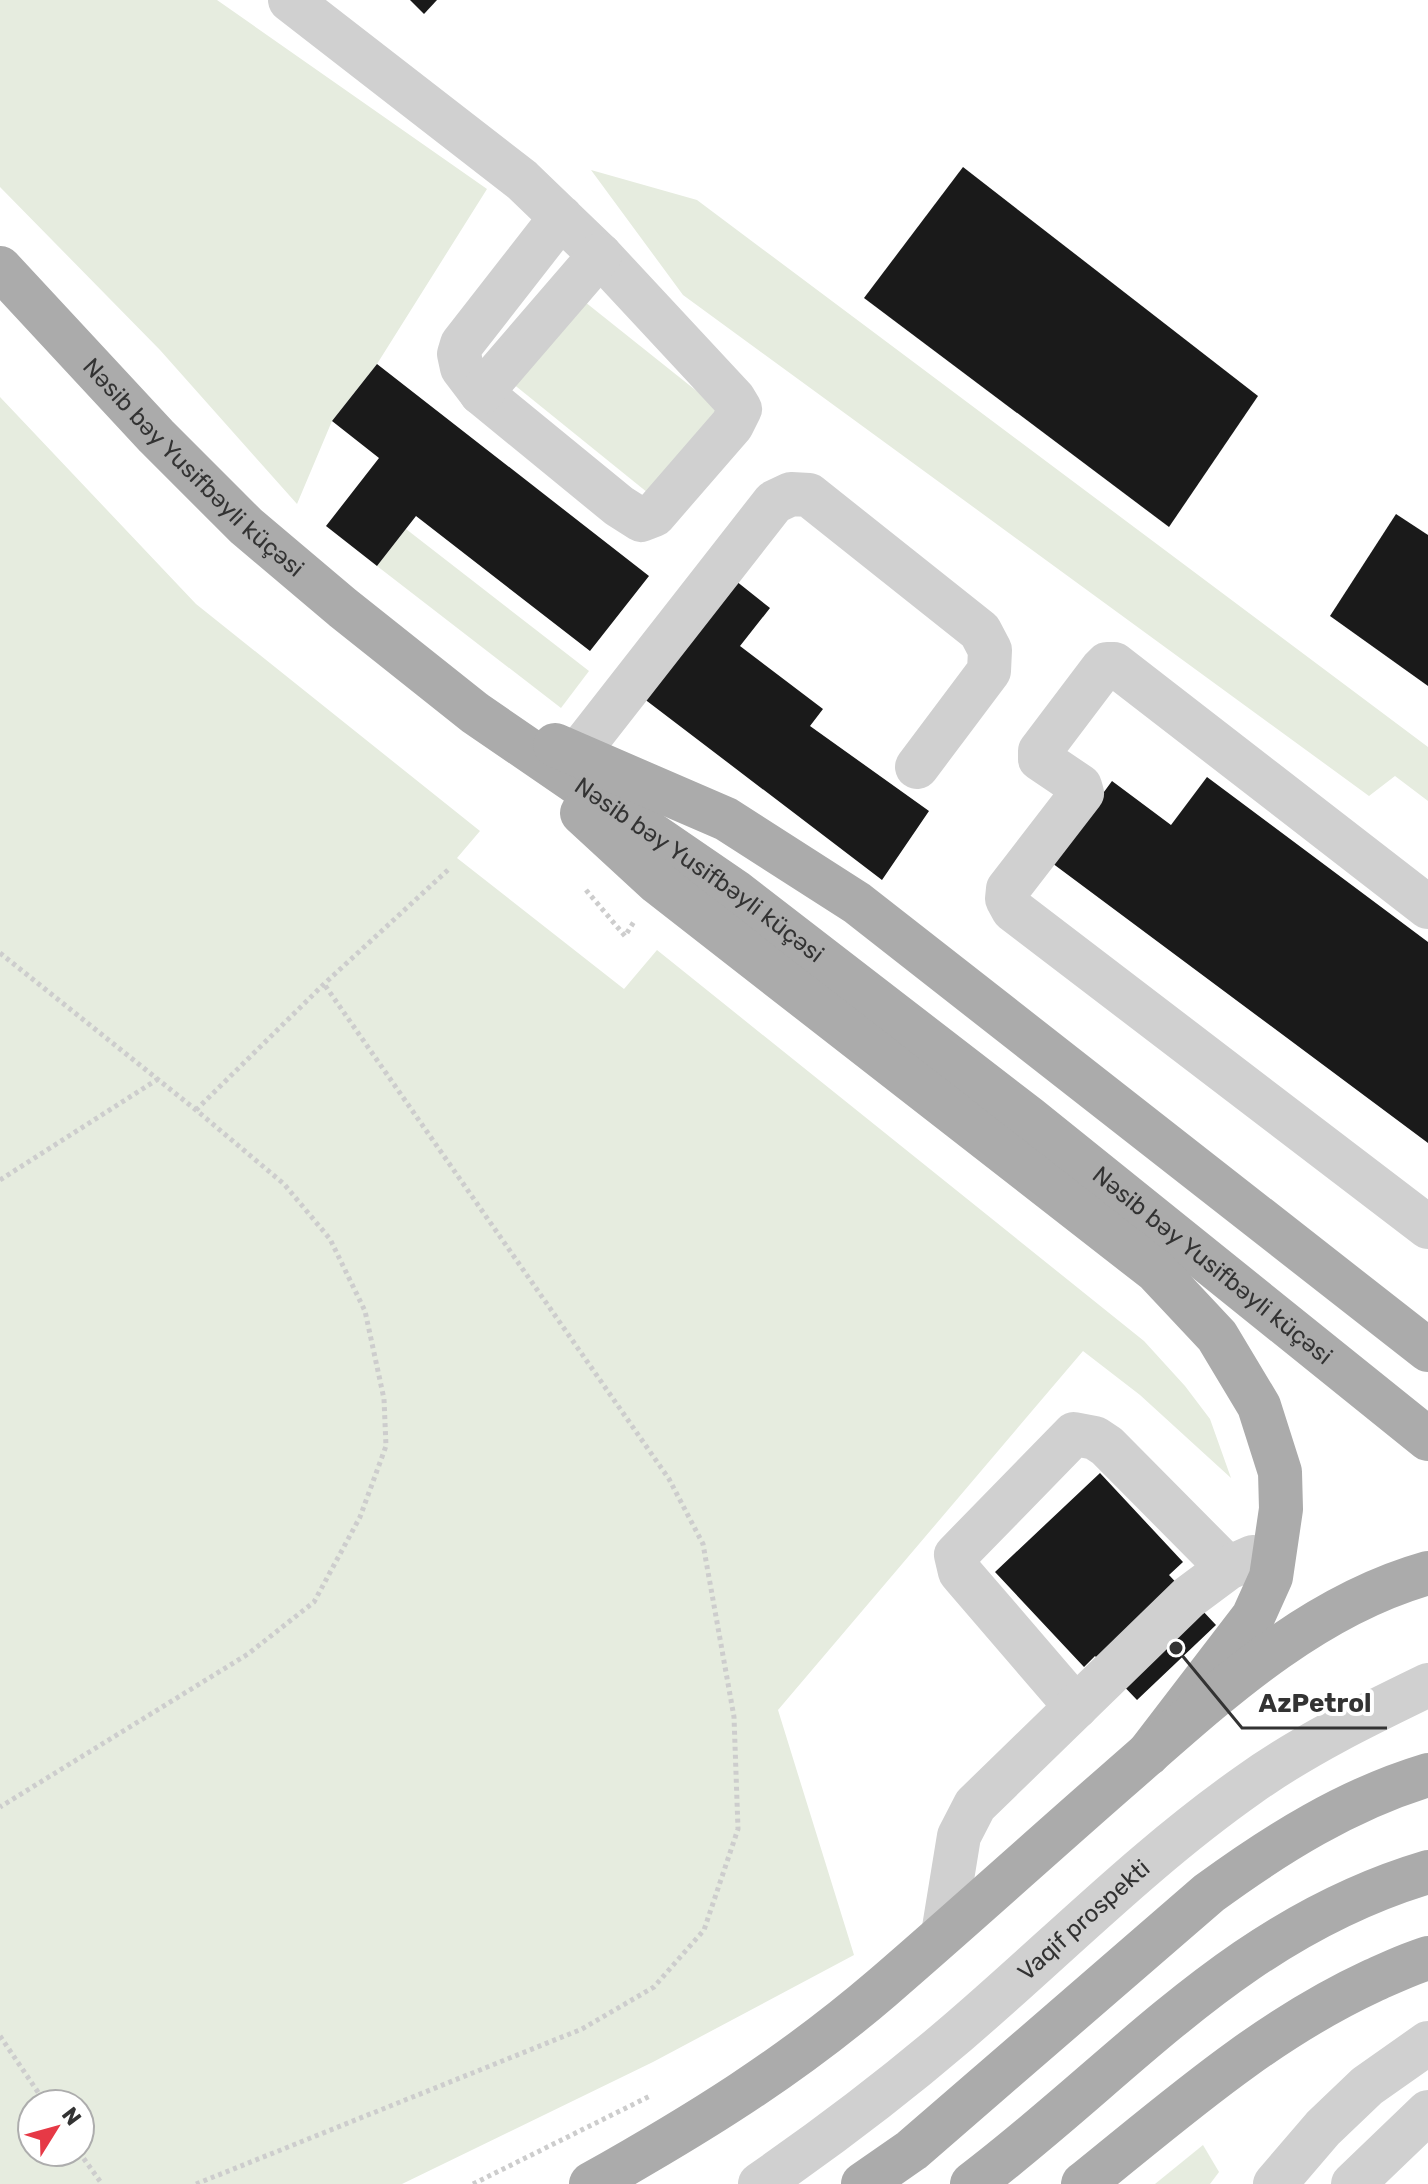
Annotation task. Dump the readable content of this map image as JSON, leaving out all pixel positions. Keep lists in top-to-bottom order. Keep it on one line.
{"streets":{"main road":["Nəsib bəy Yusifbəyli küçəsi"],"street":["Vaqif prospekti"]},"places":["AzPetrol"],"north":"top right"}
